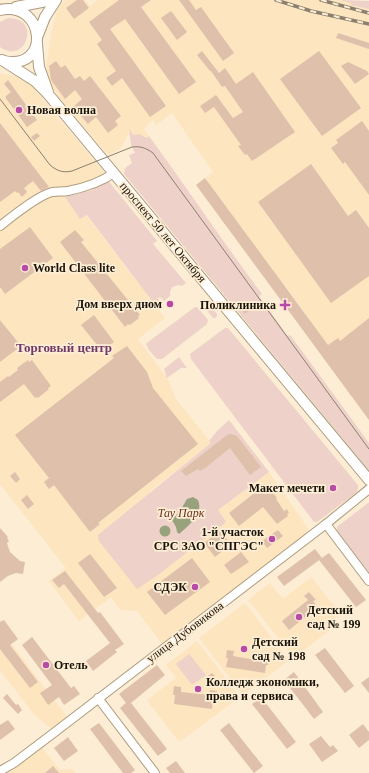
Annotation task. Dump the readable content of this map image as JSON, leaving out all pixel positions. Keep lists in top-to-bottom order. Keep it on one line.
{"streets":{"main road":["проспект 50 лет Октября"],"street":["улица Дубовикова"]},"districts":["Торговый центр"],"parks":["Тау Парк"],"places":{"other":["Новая волна","World Class lite","Дом вверх дном","Макет мечети","1-й участок СРС ЗАО \"СПГЭС\"","СДЭК","Детский сад № 199","Детский сад № 198","Отель","Колледж экономики, права и сервиса"],"health":["Поликлиника"]}}
